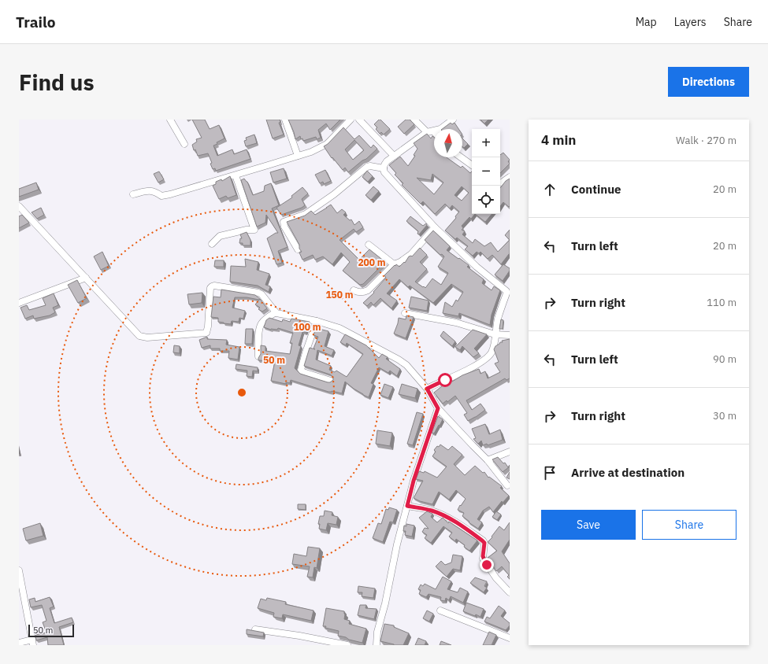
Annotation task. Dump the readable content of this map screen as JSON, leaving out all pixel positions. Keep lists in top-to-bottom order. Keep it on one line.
{"scale_bar":"50 m","north":"top","page":{"header":"Trailo","nav":["Map","Layers","Share"],"buttons":["Directions",["Save","Share"]],"title":"Find us","heading":["4 min","Walk · 270 m"],"map_buttons":["+","−"],"list":[["Continue","20 m"],["Turn left","20 m"],["Turn right","110 m"],["Turn left","90 m"],["Turn right","30 m"],"Arrive at destination"],"scale":"50 m"},"rings":["200 m","150 m","100 m","50 m"]}
